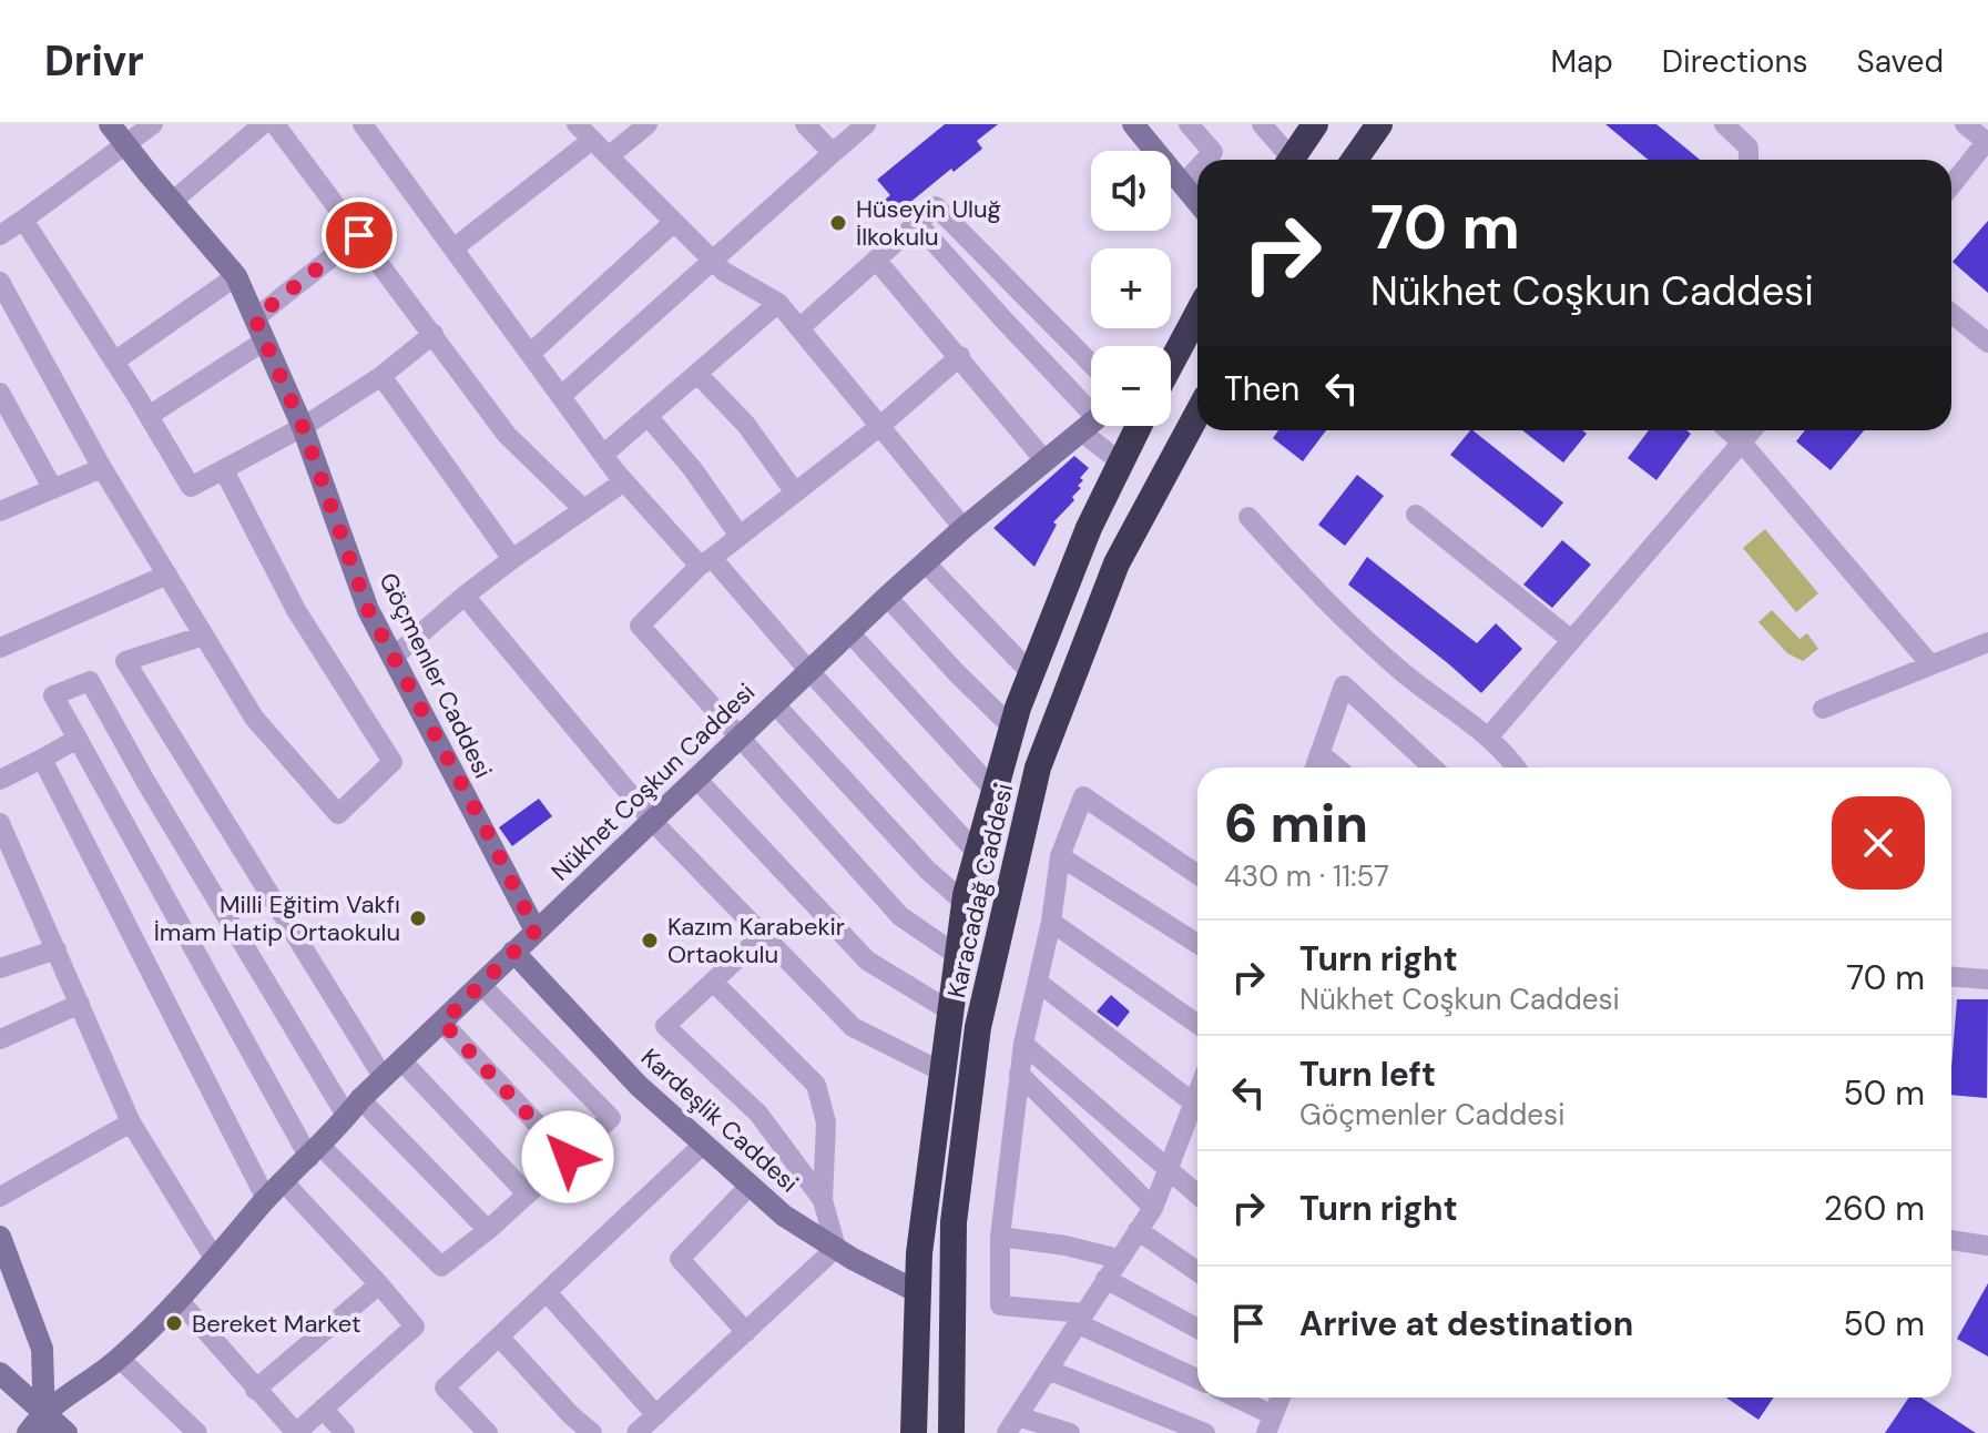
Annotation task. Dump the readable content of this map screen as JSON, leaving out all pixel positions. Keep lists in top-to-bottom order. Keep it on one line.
{"streets":{"highway":["Karacadağ Caddesi"],"street":["Göçmenler Caddesi","Nükhet Coşkun Caddesi","Kardeşlik Caddesi"]},"crossings":[["Göçmenler Caddesi","Nükhet Coşkun Caddesi"],["Nükhet Coşkun Caddesi","Kardeşlik Caddesi"],["Karacadağ Caddesi","Kardeşlik Caddesi"]],"places":["Hüseyin Uluğ İlkokulu","Milli Eğitim Vakfı İmam Hatip Ortaokulu","Kazım Karabekir Ortaokulu","Bereket Market"],"page":{"header":"Drivr","nav":["Map","Directions","Saved"],"map_buttons":["+","−"],"turn":["70 m","Nükhet Coşkun Caddesi"],"then":"Then","heading":["6 min","430 m · 11:57"],"list":[{"name":"Turn right","note":"Nükhet Coşkun Caddesi","value":"70 m"},{"name":"Turn left","note":"Göçmenler Caddesi","value":"50 m"},{"name":"Turn right","value":"260 m"},{"name":"Arrive at destination","value":"50 m"}]}}
